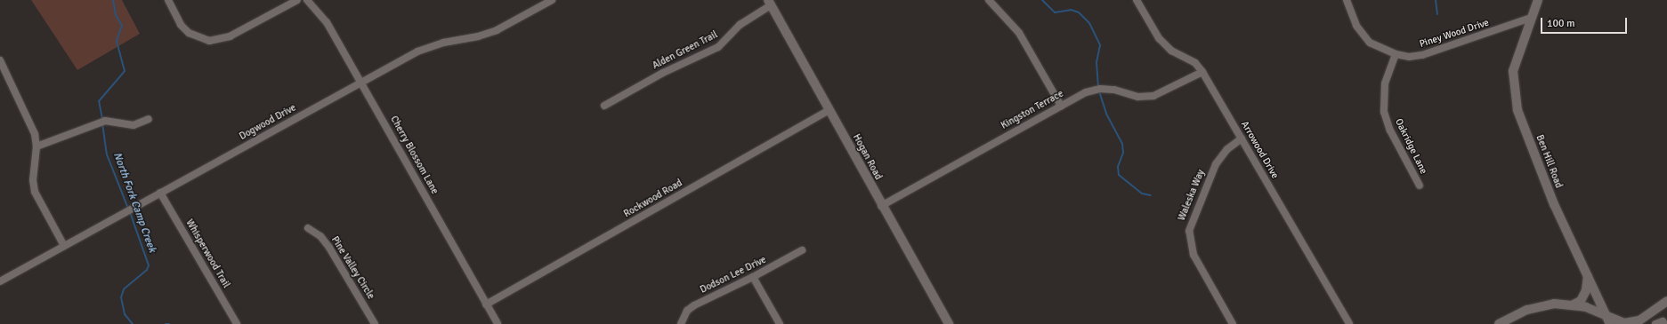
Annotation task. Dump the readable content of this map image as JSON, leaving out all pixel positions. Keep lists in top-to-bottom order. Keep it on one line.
{"streets":{"street":["Piney Wood Drive","Alden Green Trail","Kingston Terrace","Dogwood Drive","Oakridge Lane","Arrowood Drive","Cherry Blossom Lane","Hogan Road","Ben Hill Road","Waleska Way","Rockwood Road","Whisperwood Trail","Pine Valley Circle","Dodson Lee Drive"]},"crossings":[["Piney Wood Drive","Oakridge Lane"],["Piney Wood Drive","Ben Hill Road"],["Alden Green Trail","Hogan Road"],["Kingston Terrace","Arrowood Drive"],["Kingston Terrace","Hogan Road"],["Dogwood Drive","Cherry Blossom Lane"],["Dogwood Drive","Whisperwood Trail"],["Arrowood Drive","Waleska Way"],["Cherry Blossom Lane","Rockwood Road"],["Hogan Road","Rockwood Road"]],"water":["North Fork Camp Creek"],"scale_bar":"100 m"}
